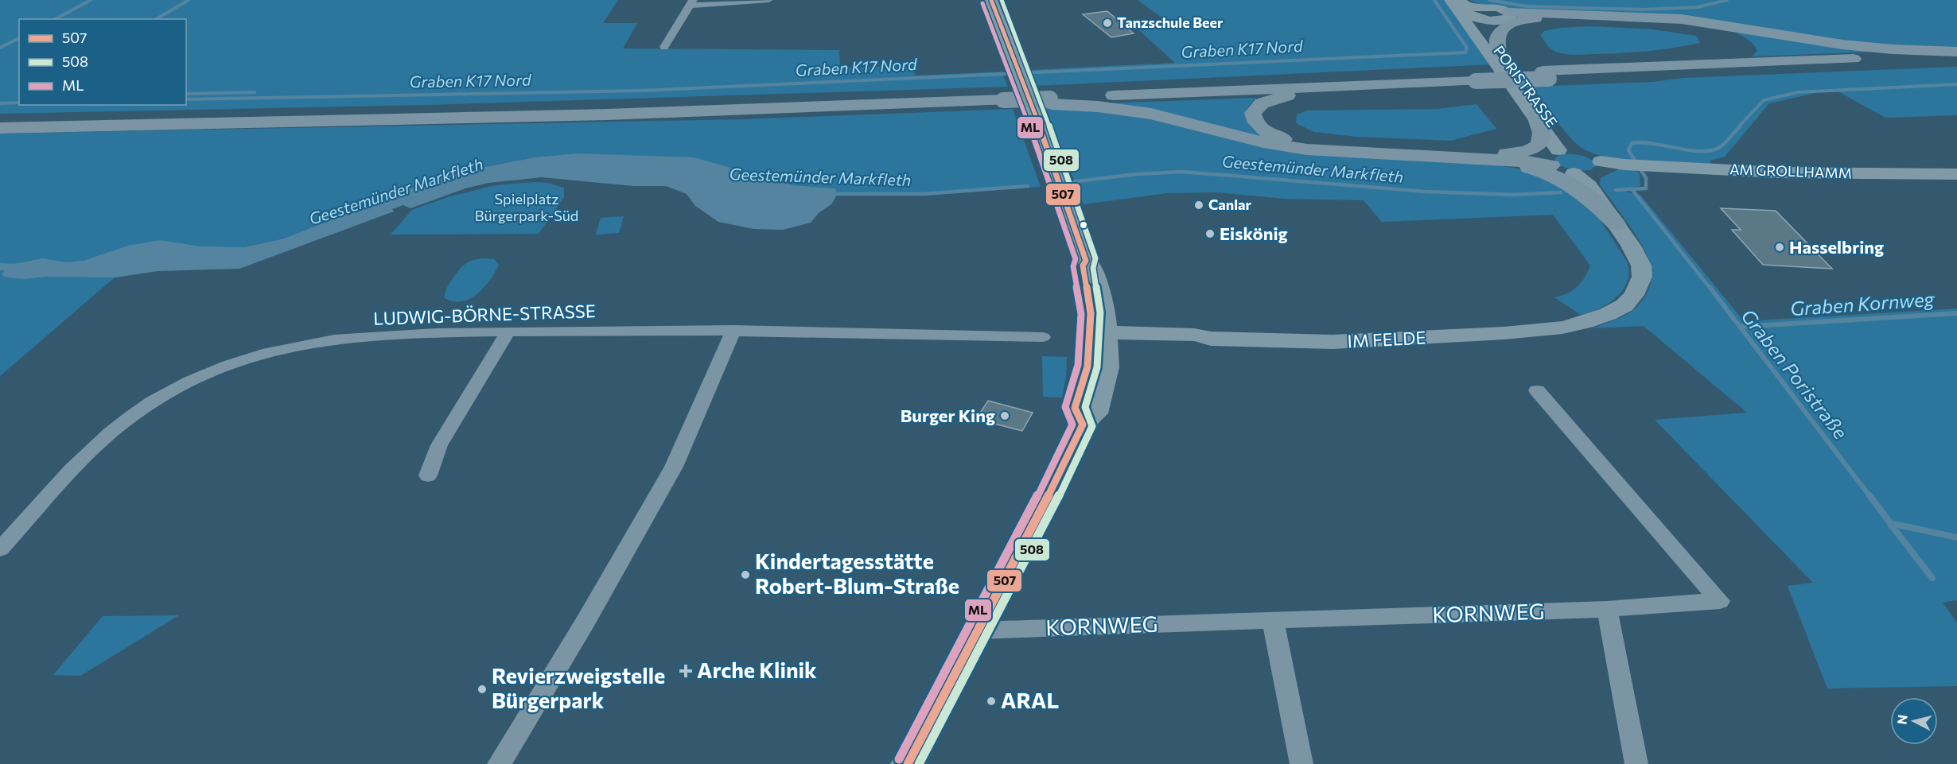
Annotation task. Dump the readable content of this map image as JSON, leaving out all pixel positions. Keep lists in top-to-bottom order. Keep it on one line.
{"streets":{"main road":["PORISTRASSE","AM GROLLHAMM","IM FELDE"],"street":["LUDWIG-BÖRNE-STRASSE","KORNWEG"]},"crossings":[["PORISTRASSE","AM GROLLHAMM"]],"water":["Graben K17 Nord","Geestemünder Markfleth","Graben Kornweg","Graben Poristraße"],"parks":["Spielplatz Bürgerpark-Süd"],"places":{"other":["Tanzschule Beer","Canlar","Eiskönig","Hasselbring","Burger King","Kindertagesstätte Robert-Blum-Straße","Revierzweigstelle Bürgerpark","ARAL"],"health":["Arche Klinik"]},"lines":["transit line 507","transit line 508","transit line ML"],"legend":["507","508","ML"],"north":"left"}
